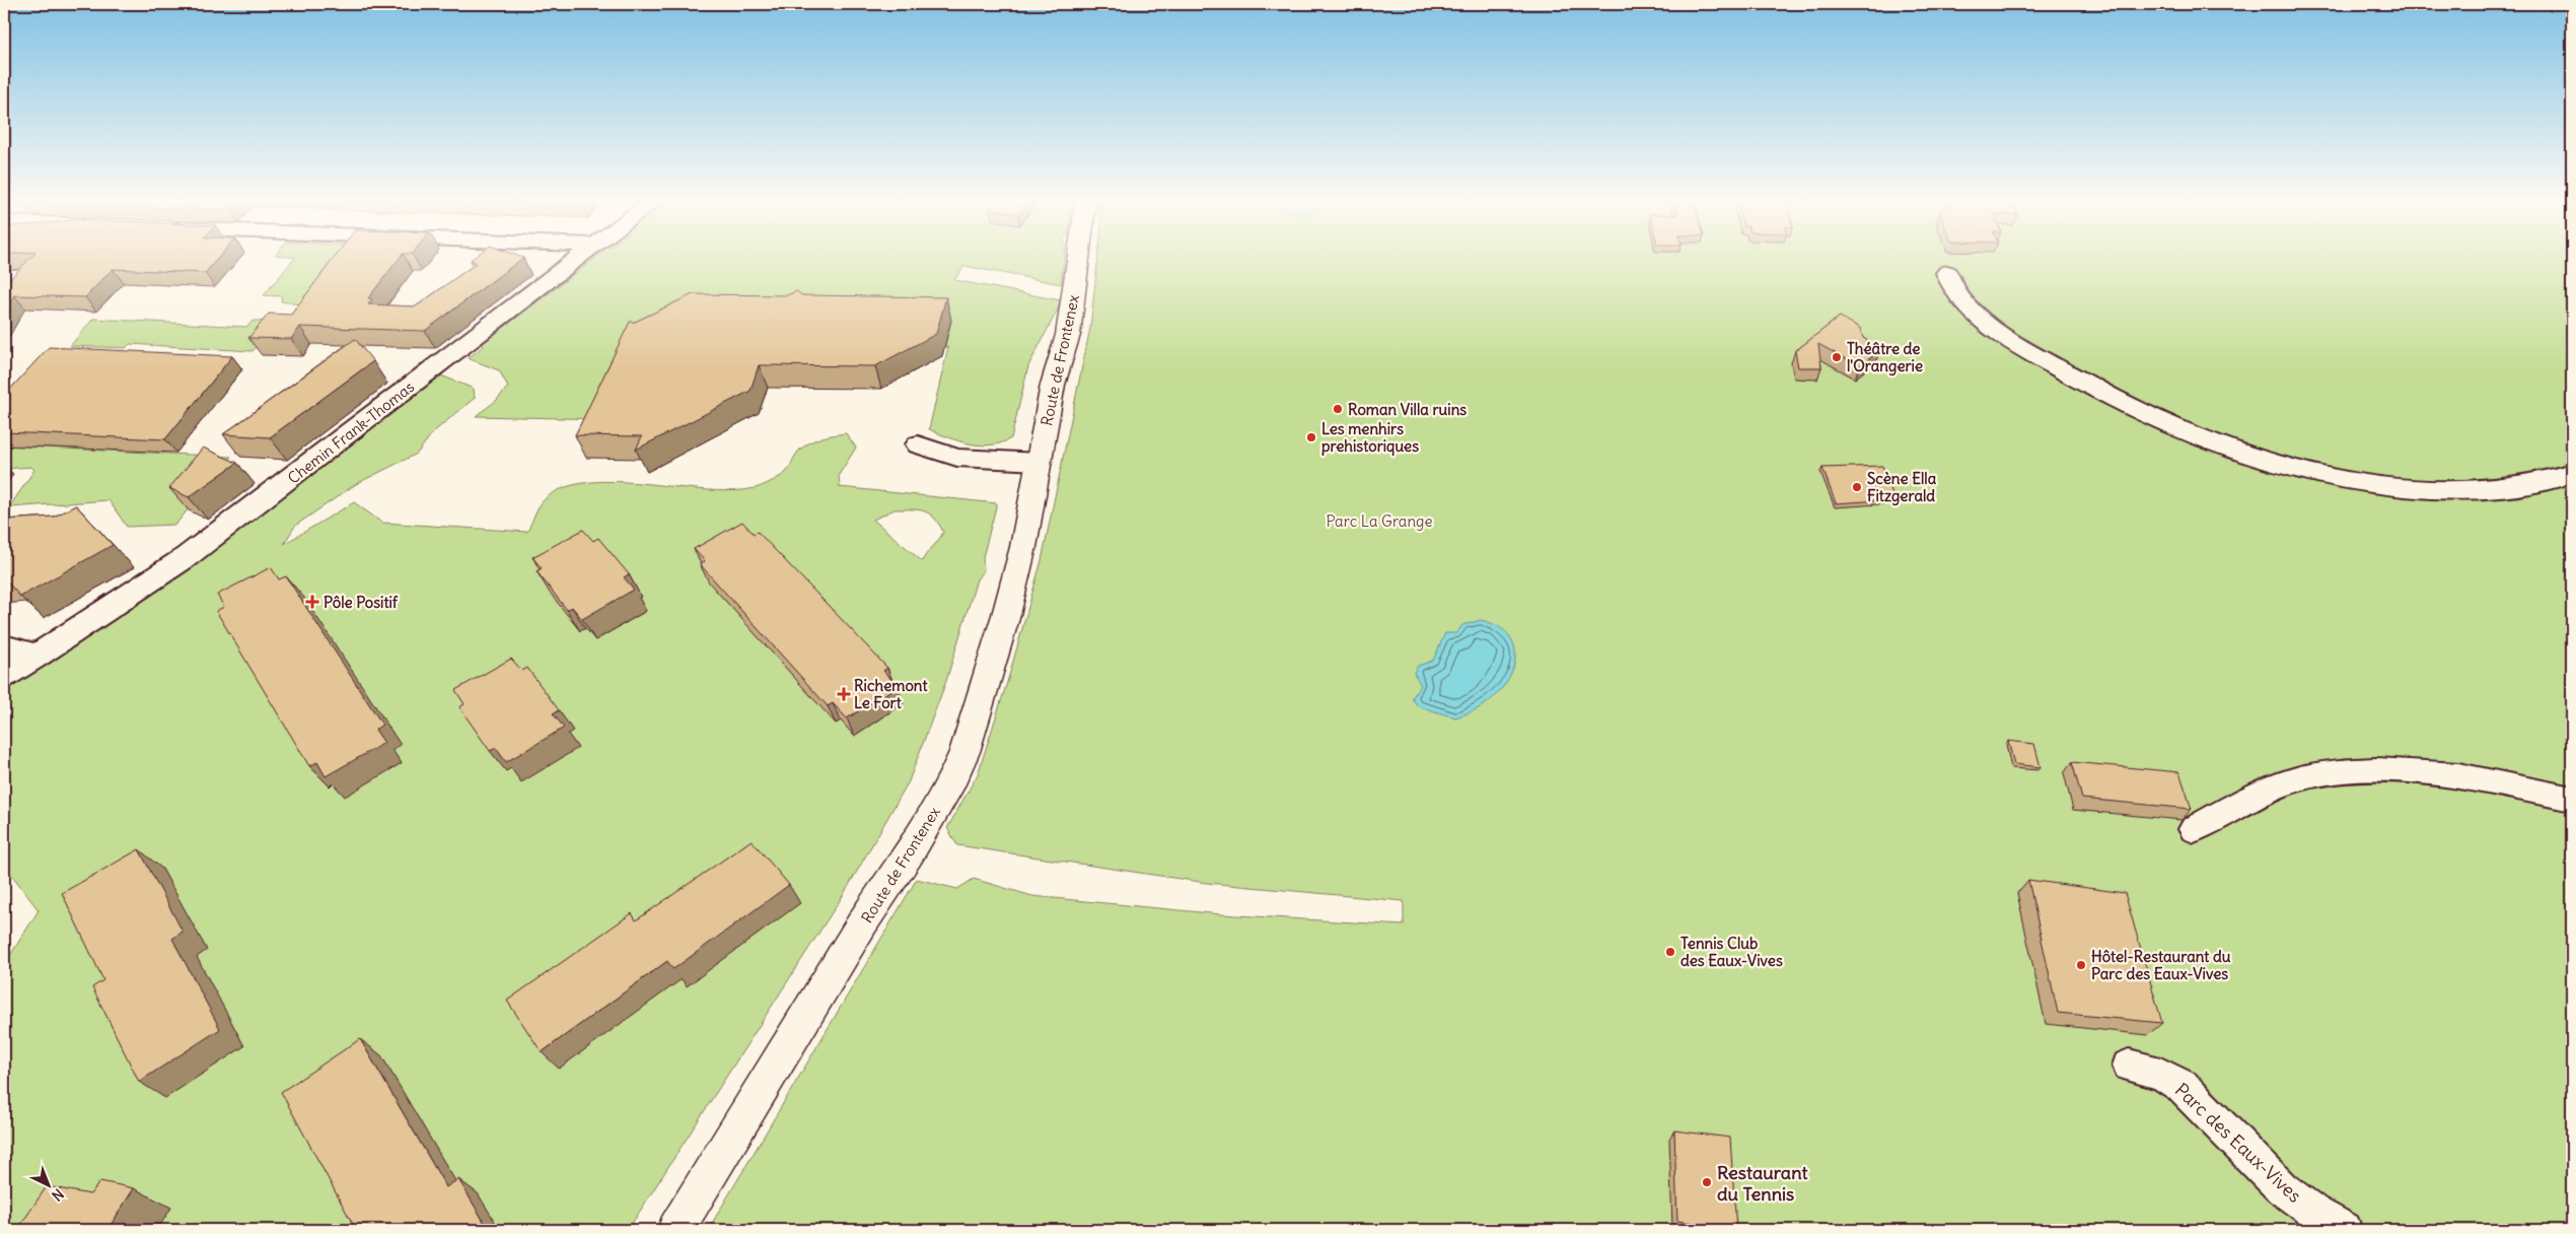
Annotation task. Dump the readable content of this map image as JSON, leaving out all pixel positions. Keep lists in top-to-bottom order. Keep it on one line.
{"streets":{"main road":["Route de Frontenex"],"street":["Chemin Frank-Thomas","Parc des Eaux-Vives"]},"parks":["Parc La Grange"],"places":{"other":["Théâtre de l'Orangerie","Roman Villa ruins","Les menhirs prehistoriques","Scène Ella Fitzgerald","Tennis Club des Eaux-Vives","Hôtel-Restaurant du Parc des Eaux-Vives","Restaurant du Tennis"],"health":["Pôle Positif","Richemont Le Fort"]},"north":"bottom right"}
